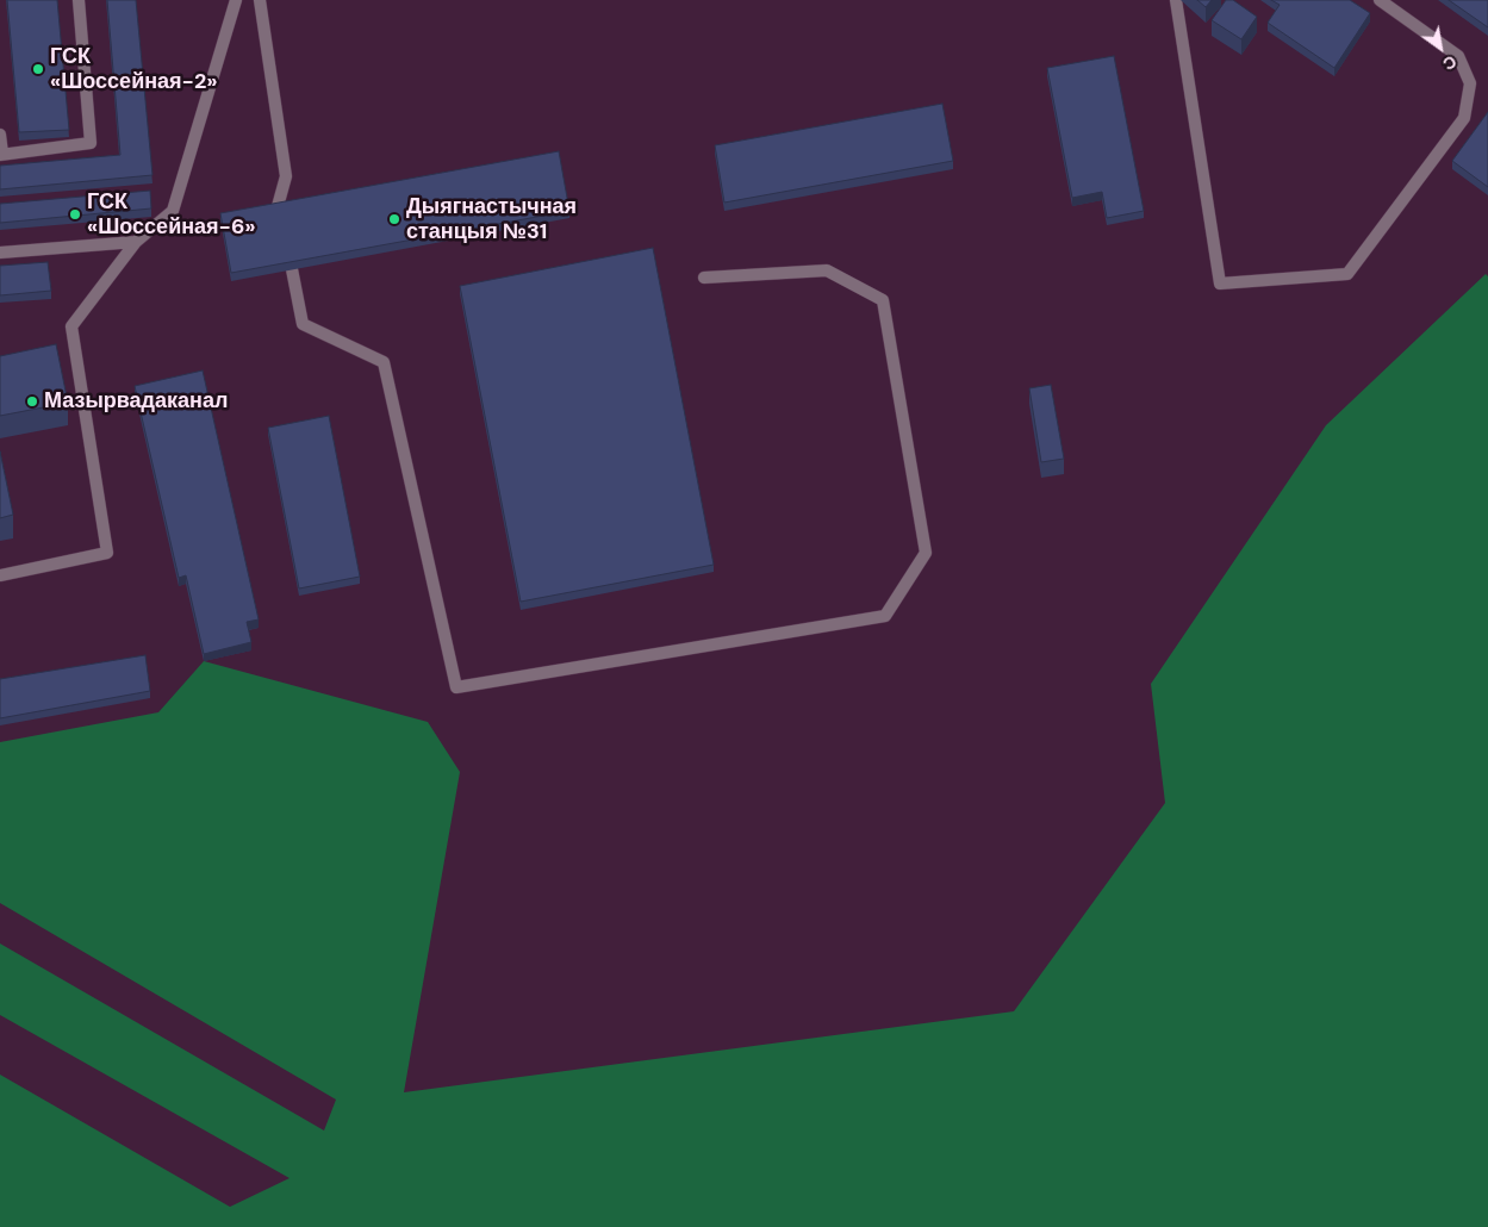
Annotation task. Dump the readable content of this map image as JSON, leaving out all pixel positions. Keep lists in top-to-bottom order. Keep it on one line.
{"places":["ГСК «Шоссейная-2»","ГСК «Шоссейная-6»","Дыягнастычная станцыя №31","Мазырвадаканал"],"north":"bottom right"}
